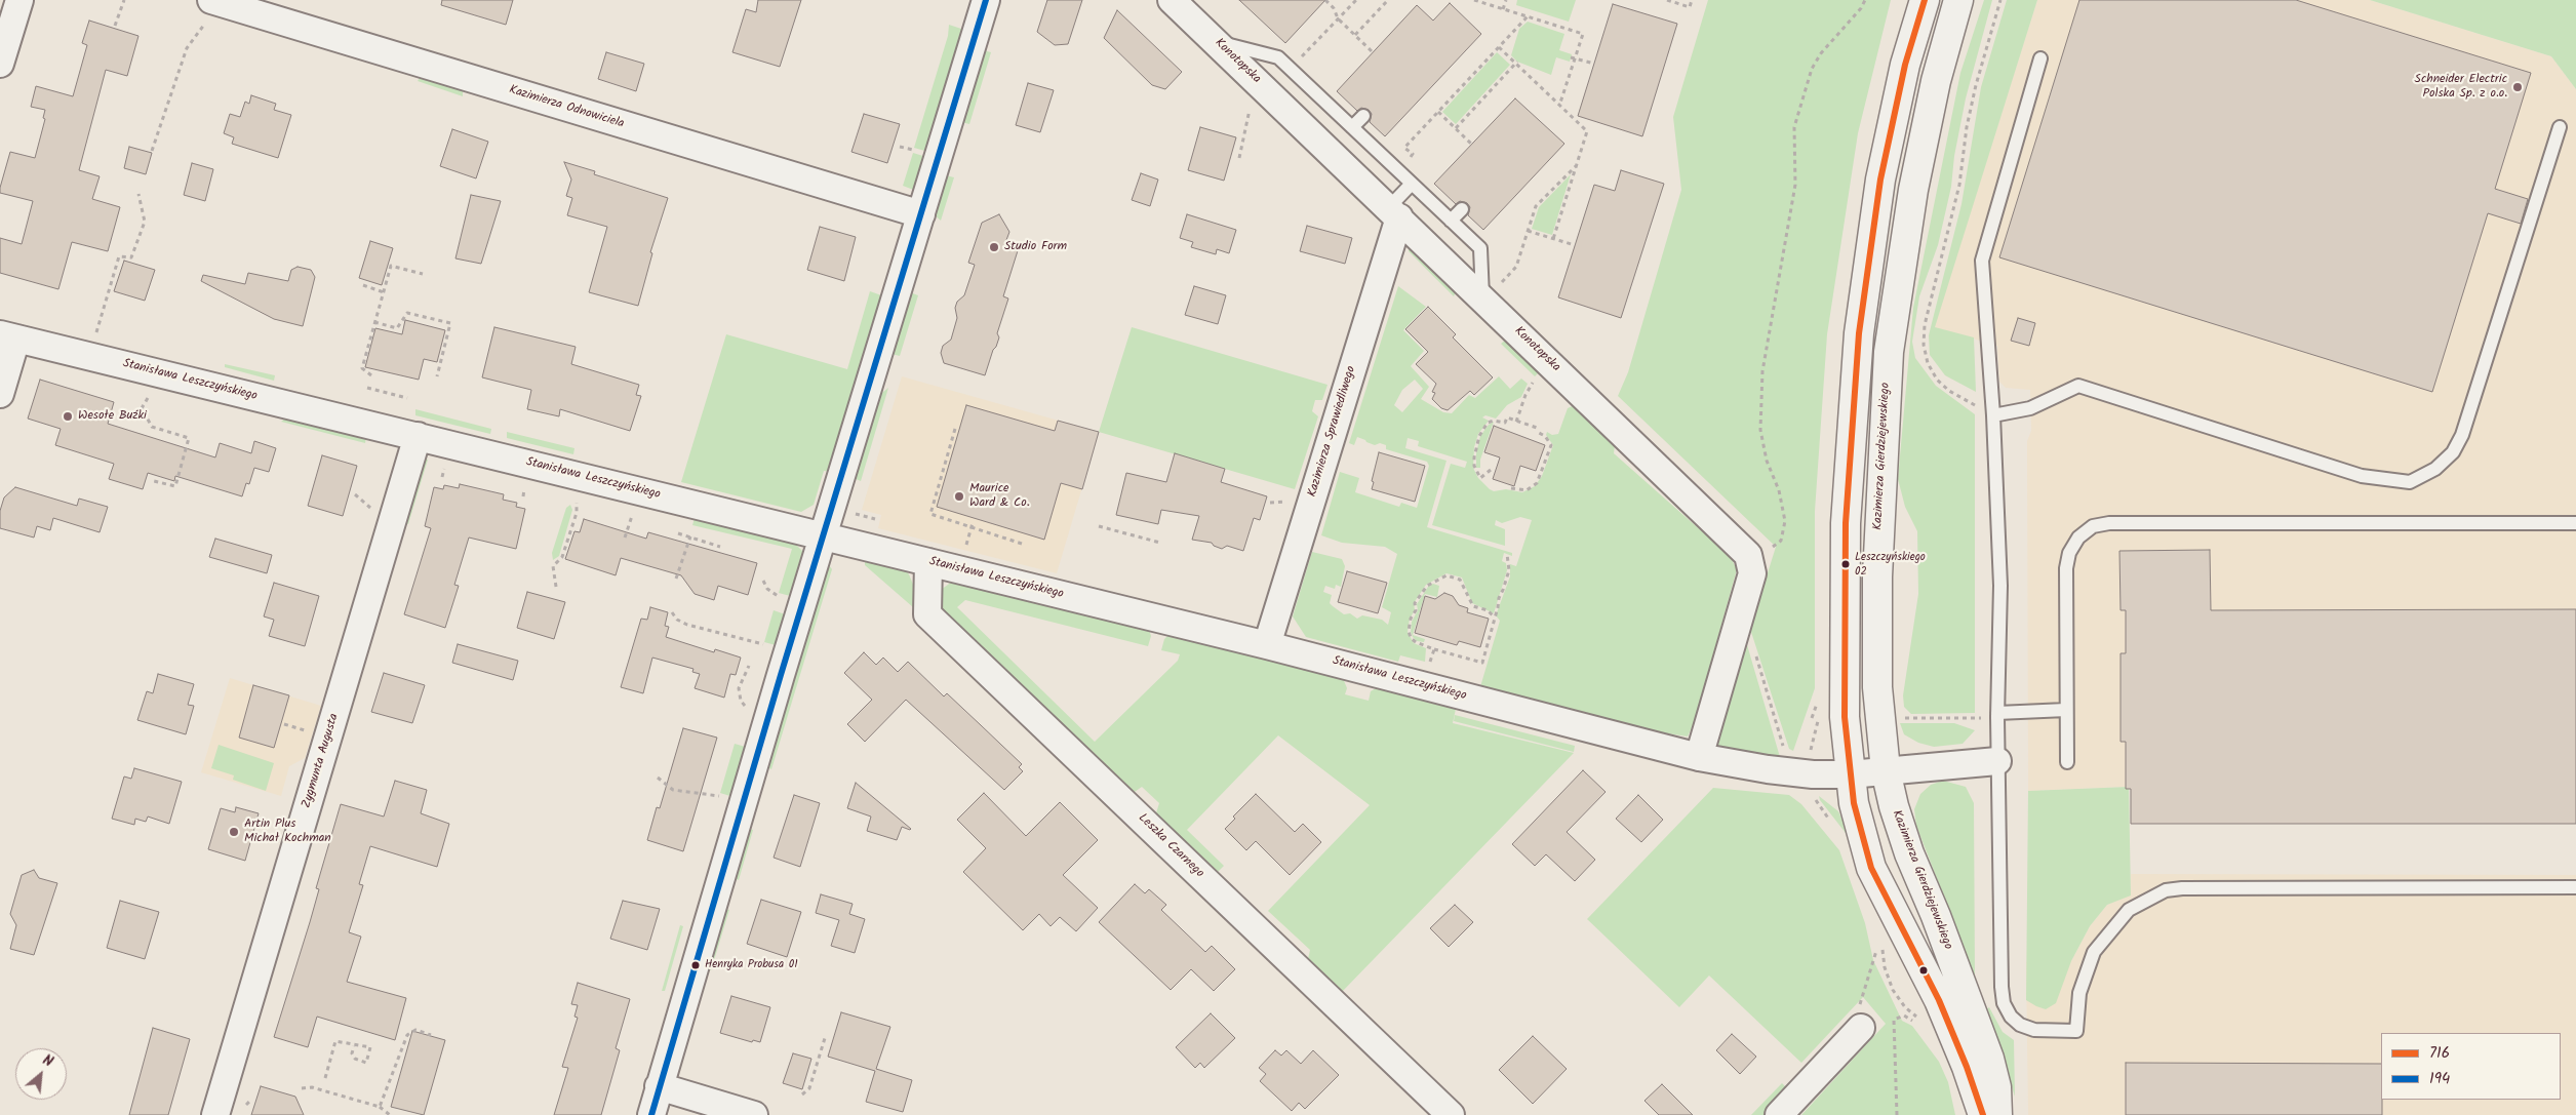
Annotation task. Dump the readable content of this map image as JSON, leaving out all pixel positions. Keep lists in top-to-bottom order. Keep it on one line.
{"streets":{"street":["Konotopska","Kazimierza Odnowiciela","Stanisława Leszczyńskiego","Kazimierza Sprawiedliwego","Kazimierza Gierdziejewskiego","Zygmunta Augusta","Leszka Czarnego"]},"crossings":[["Konotopska","Stanisława Leszczyńskiego"],["Konotopska","Kazimierza Sprawiedliwego"],["Stanisława Leszczyńskiego","Kazimierza Sprawiedliwego"],["Stanisława Leszczyńskiego","Kazimierza Gierdziejewskiego"],["Stanisława Leszczyńskiego","Zygmunta Augusta"],["Stanisława Leszczyńskiego","Leszka Czarnego"]],"places":["Schneider Electric Polska Sp. z o.o.","Studio Form","Wesołe Buźki","Maurice Ward & Co.","Leszczyńskiego 02","Artin Plus Michał Kochman","Henryka Probusa 01"],"lines":["transit line 716","transit line 194"],"legend":["716","194"],"north":"top right"}
